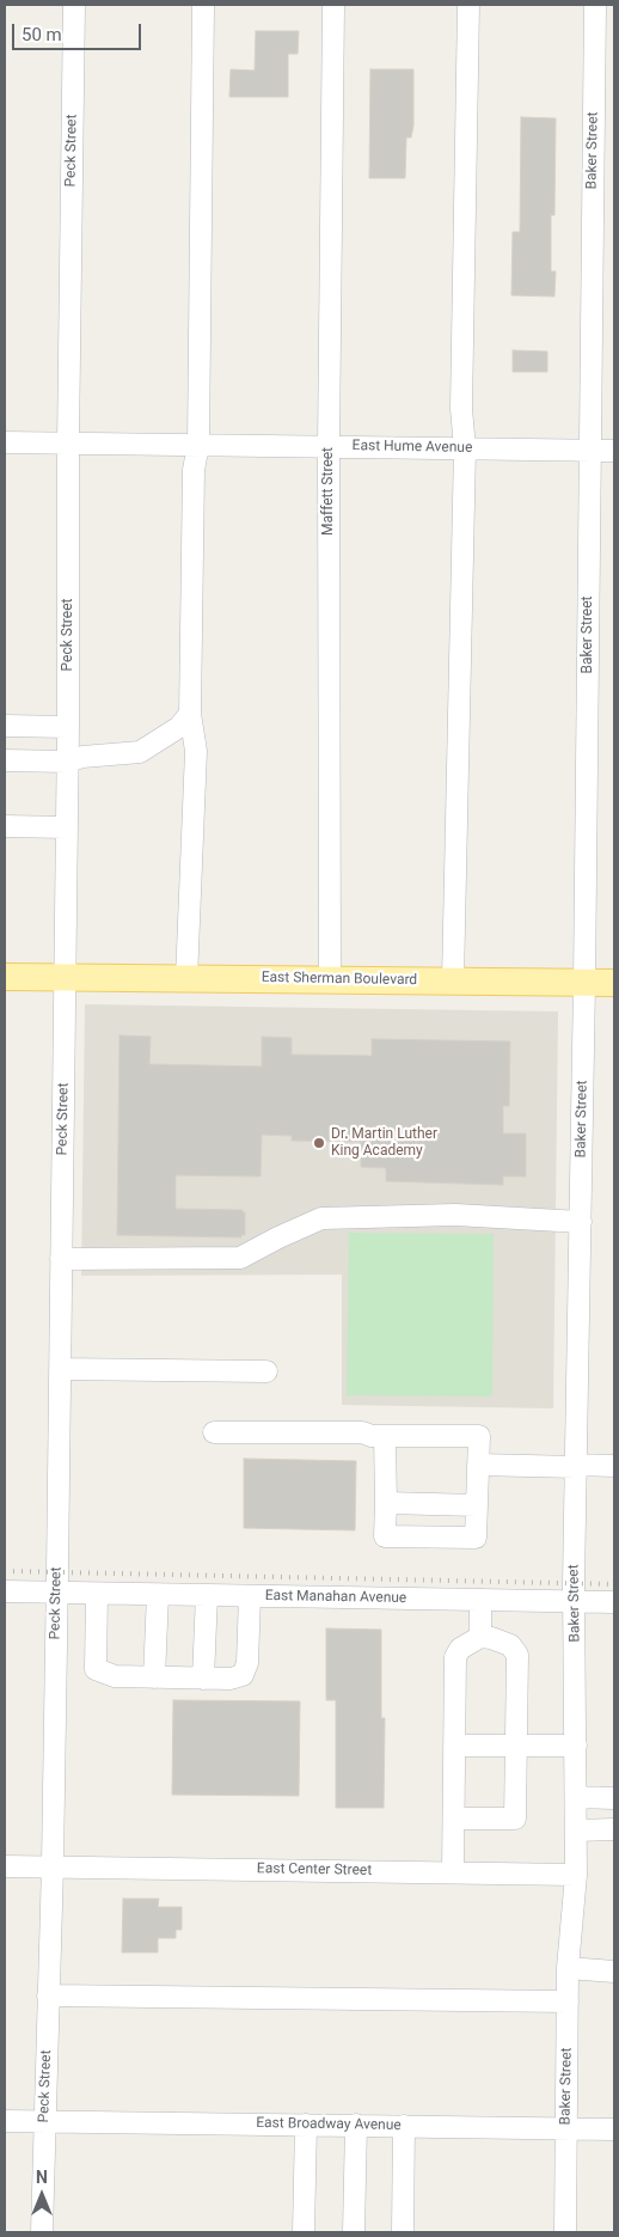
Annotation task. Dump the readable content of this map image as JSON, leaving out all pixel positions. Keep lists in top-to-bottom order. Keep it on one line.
{"streets":{"main road":["East Sherman Boulevard"],"street":["Peck Street","Baker Street","East Hume Avenue","Maffett Street","East Manahan Avenue","East Center Street","East Broadway Avenue"]},"crossings":[["Peck Street","East Hume Avenue"],["Peck Street","East Sherman Boulevard"],["Peck Street","East Manahan Avenue"],["Peck Street","East Center Street"],["Peck Street","East Broadway Avenue"],["Baker Street","East Hume Avenue"],["Baker Street","East Sherman Boulevard"],["Baker Street","East Manahan Avenue"],["Baker Street","East Center Street"],["Baker Street","East Broadway Avenue"],["East Hume Avenue","Maffett Street"],["Maffett Street","East Sherman Boulevard"]],"places":["Dr. Martin Luther King Academy"],"scale_bar":"50 m","north":"top"}
